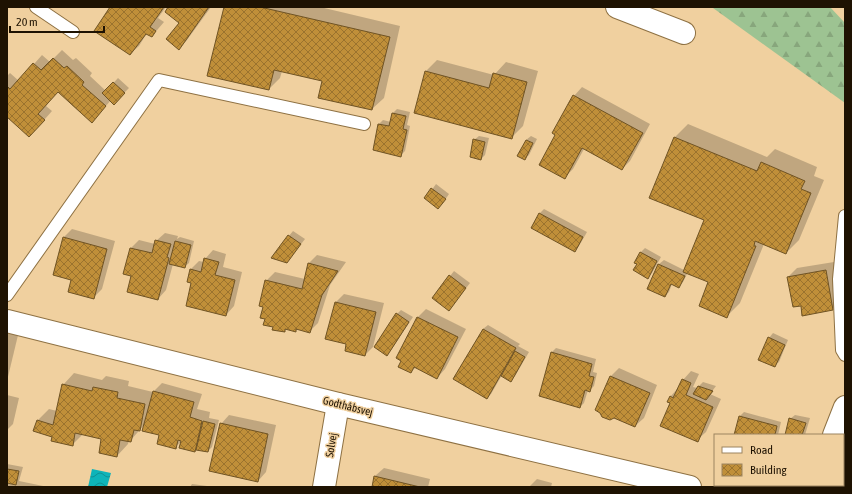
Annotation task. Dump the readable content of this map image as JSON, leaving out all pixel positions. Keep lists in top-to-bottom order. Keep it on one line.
{"streets":{"street":["Godthåbsvej","Solvej"]},"crossings":[["Godthåbsvej","Solvej"]],"legend":["Road","Building"],"scale_bar":"20 m"}
